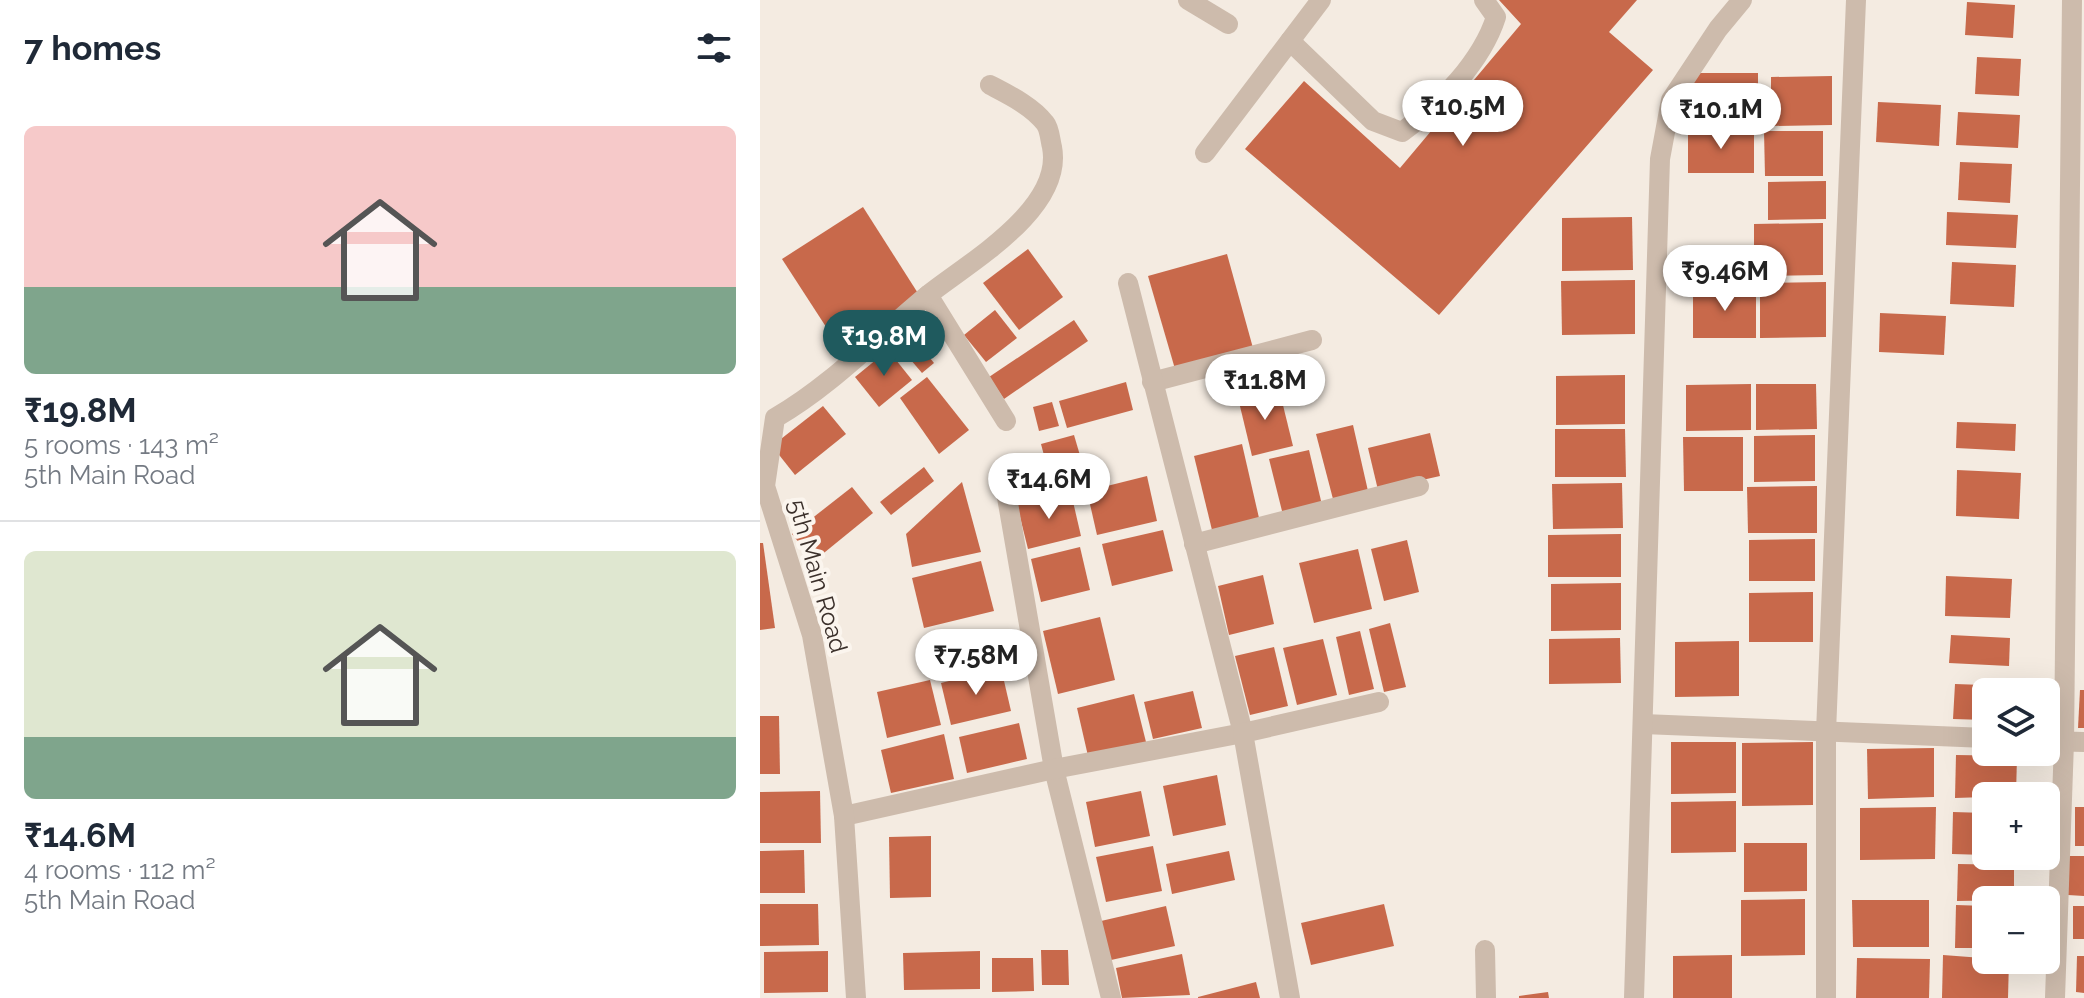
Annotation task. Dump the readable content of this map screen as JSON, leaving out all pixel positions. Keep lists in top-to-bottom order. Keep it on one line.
{"streets":{"street":["5th Main Road"]},"page":{"heading":"7 homes","price":["₹10.5M","₹10.1M","₹9.46M","₹19.8M","₹11.8M","₹14.6M","₹7.58M"],"list":[{"name":"₹19.8M","note":"5 rooms · 143 m² · 5th Main Road"},{"name":"₹14.6M","note":"4 rooms · 112 m² · 5th Main Road"}],"map_buttons":["+","−"]}}
